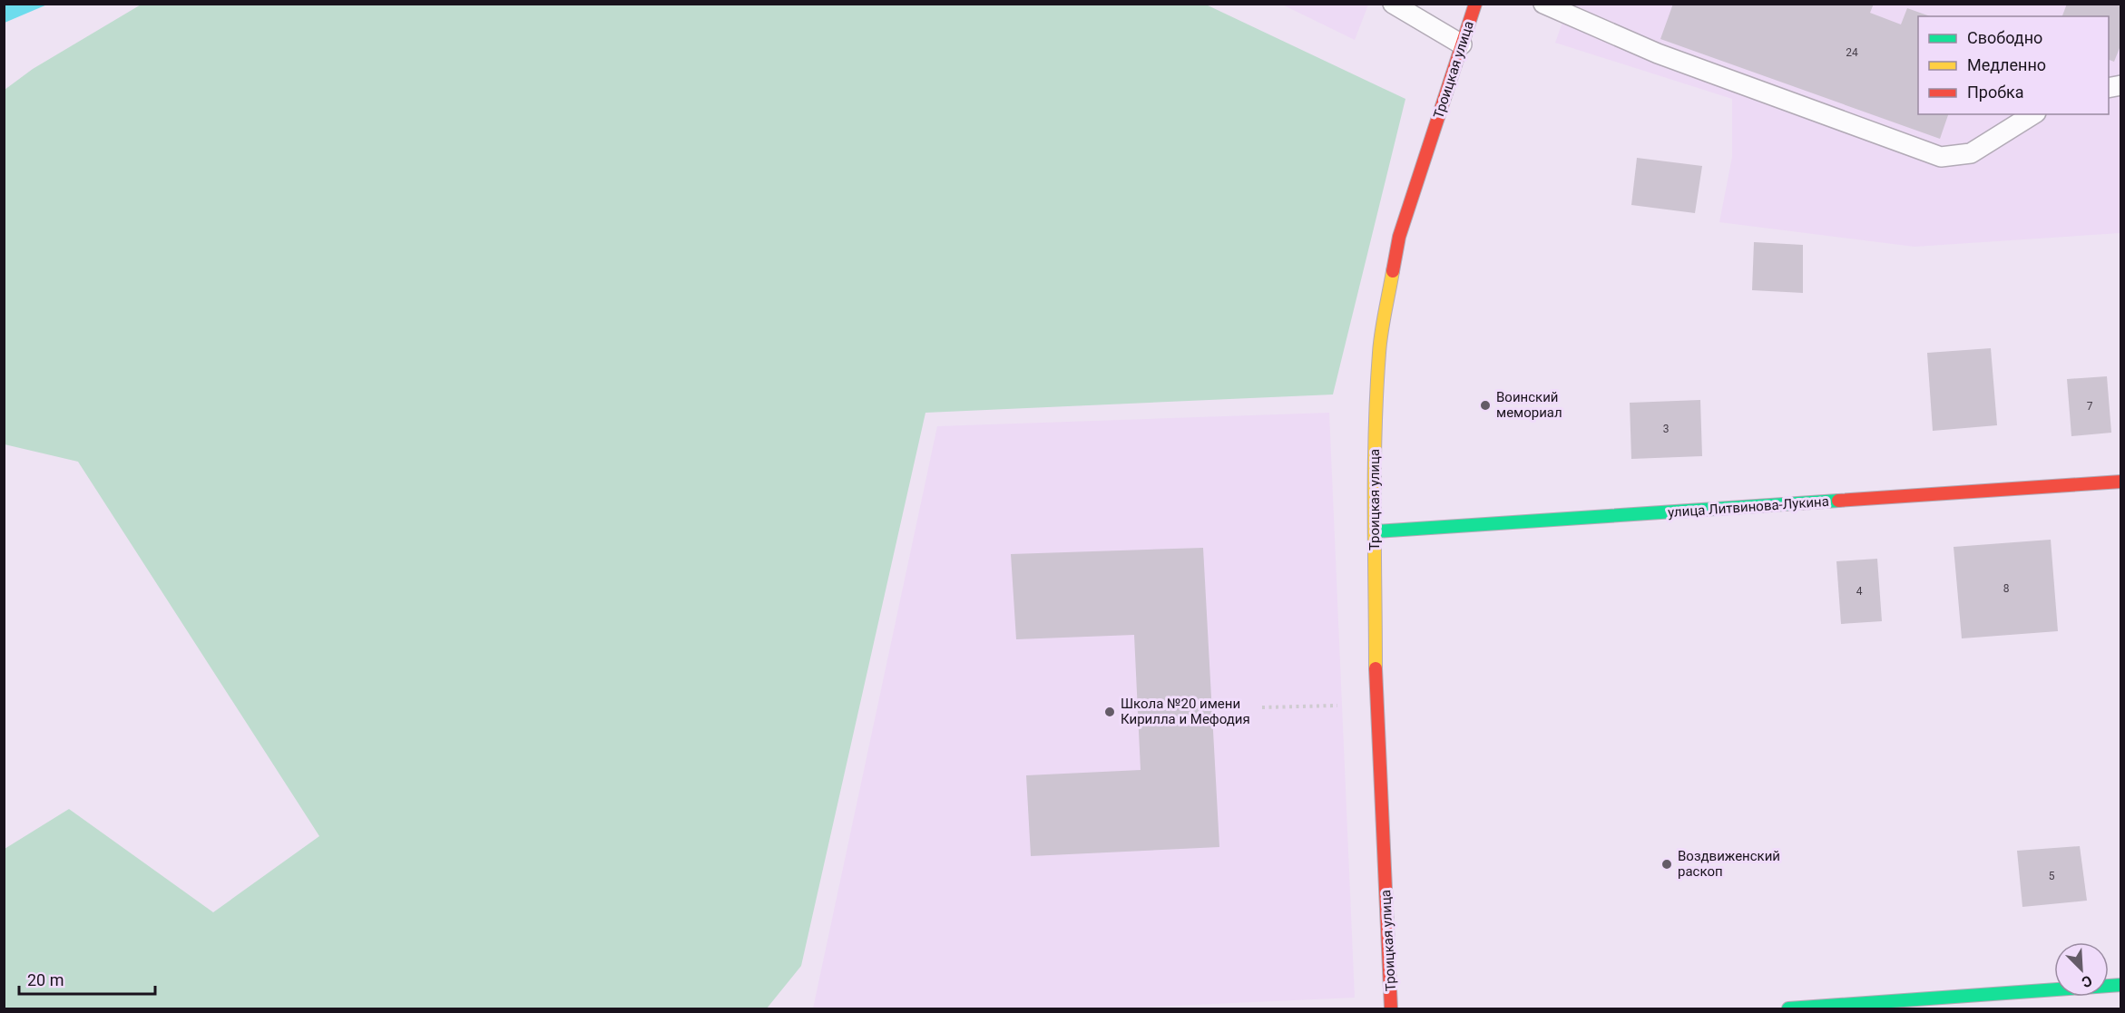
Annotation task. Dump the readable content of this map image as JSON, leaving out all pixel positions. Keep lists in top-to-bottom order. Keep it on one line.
{"streets":{"street":["Троицкая улица","улица Литвинова-Лукина"]},"crossings":[["Троицкая улица","улица Литвинова-Лукина"]],"places":["Воинский мемориал","Школа №20 имени Кирилла и Мефодия","Воздвиженский раскоп"],"house_numbers":["24","7","3","8","4","5"],"legend":["Свободно","Медленно","Пробка"],"scale_bar":"20 m","north":"bottom right"}
